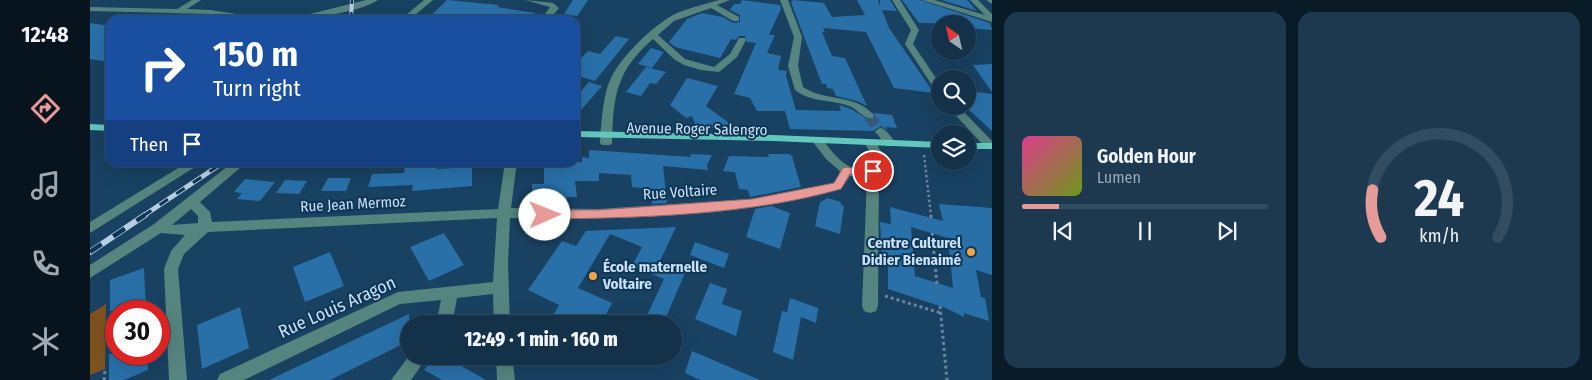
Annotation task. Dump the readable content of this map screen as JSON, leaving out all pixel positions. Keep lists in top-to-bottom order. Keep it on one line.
{"streets":{"main road":["Avenue Roger Salengro"],"street":["Rue Voltaire","Rue Jean Mermoz","Rue Louis Aragon"]},"crossings":[["Rue Voltaire","Rue Jean Mermoz"]],"places":["Centre Culturel Didier Bienaimé","École maternelle Voltaire"],"north":"top left","page":{"tabs":"12:48","turn":["150 m","Turn right"],"then":"Then","song":["Golden Hour","Lumen"],"limit":"30","trip":"12:49 · 1 min · 160 m","gauge":["24","km/h"]}}
